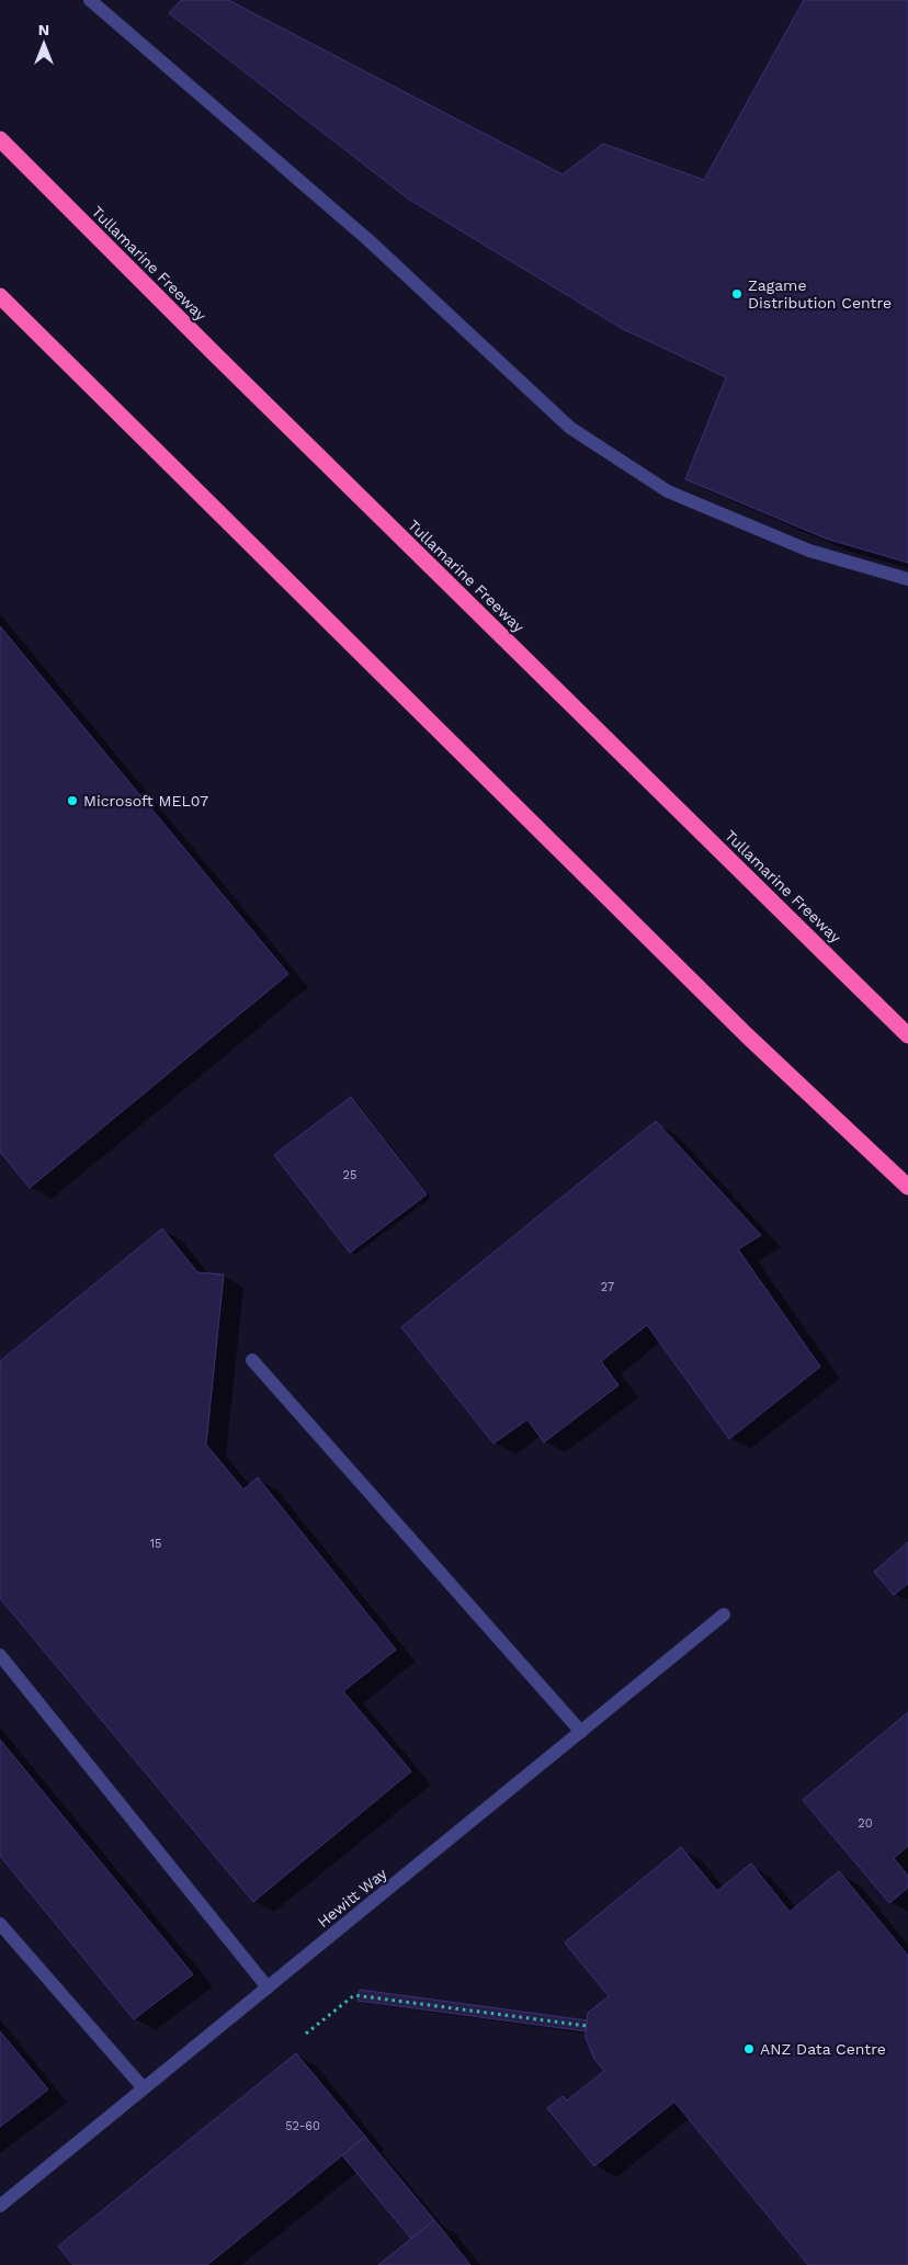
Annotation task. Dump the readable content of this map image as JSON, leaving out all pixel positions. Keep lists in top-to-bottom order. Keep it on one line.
{"streets":{"highway":["Tullamarine Freeway"],"street":["Hewitt Way"]},"places":["Zagame Distribution Centre","Microsoft MEL07","ANZ Data Centre"],"house_numbers":["25","27","15","20","52-60"],"north":"top"}
